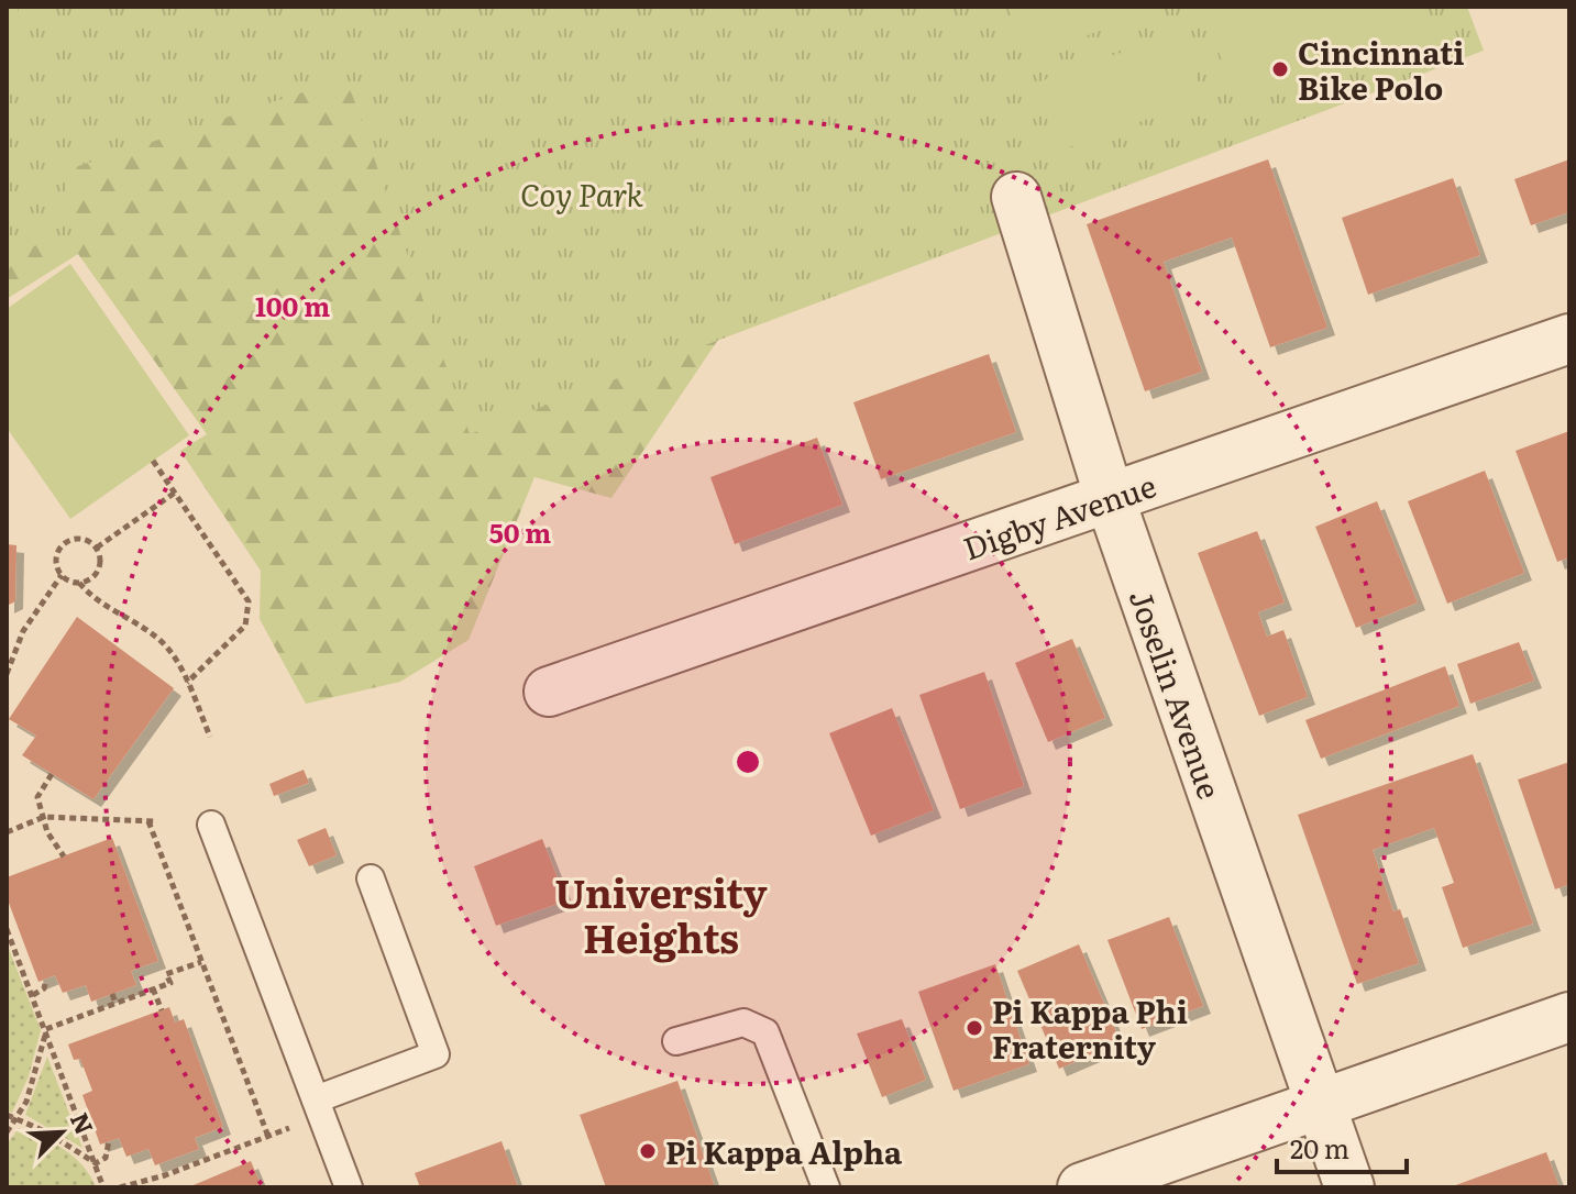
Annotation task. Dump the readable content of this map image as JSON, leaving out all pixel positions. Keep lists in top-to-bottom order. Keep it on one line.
{"streets":{"street":["Digby Avenue","Joselin Avenue"]},"crossings":[["Digby Avenue","Joselin Avenue"]],"districts":["University Heights"],"parks":["Coy Park"],"places":["Cincinnati Bike Polo","Pi Kappa Phi Fraternity","Pi Kappa Alpha"],"scale_bar":"20 m","north":"top right","rings":["100 m","50 m"]}
